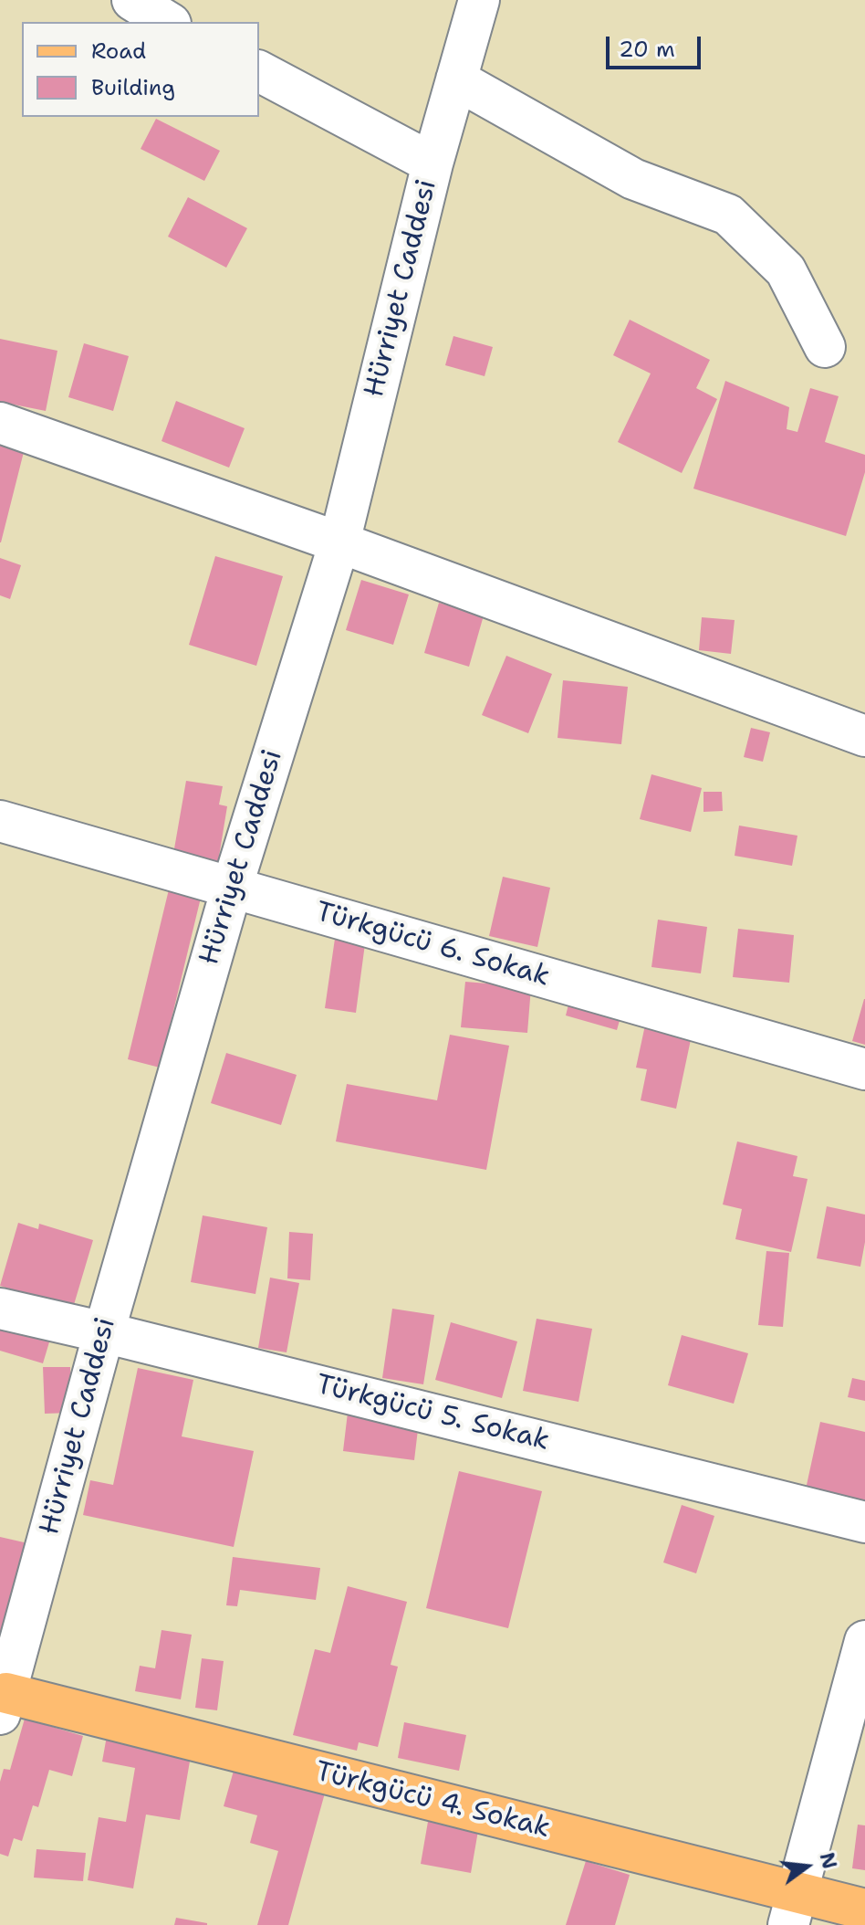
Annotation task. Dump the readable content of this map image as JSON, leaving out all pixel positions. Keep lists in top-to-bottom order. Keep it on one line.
{"streets":{"main road":["Türkgücü 4. Sokak"],"street":["Hürriyet Caddesi","Türkgücü 6. Sokak","Türkgücü 5. Sokak"]},"crossings":[["Hürriyet Caddesi","Türkgücü 6. Sokak"],["Hürriyet Caddesi","Türkgücü 5. Sokak"],["Hürriyet Caddesi","Türkgücü 4. Sokak"]],"legend":["Road","Building"],"scale_bar":"20 m","north":"right"}
